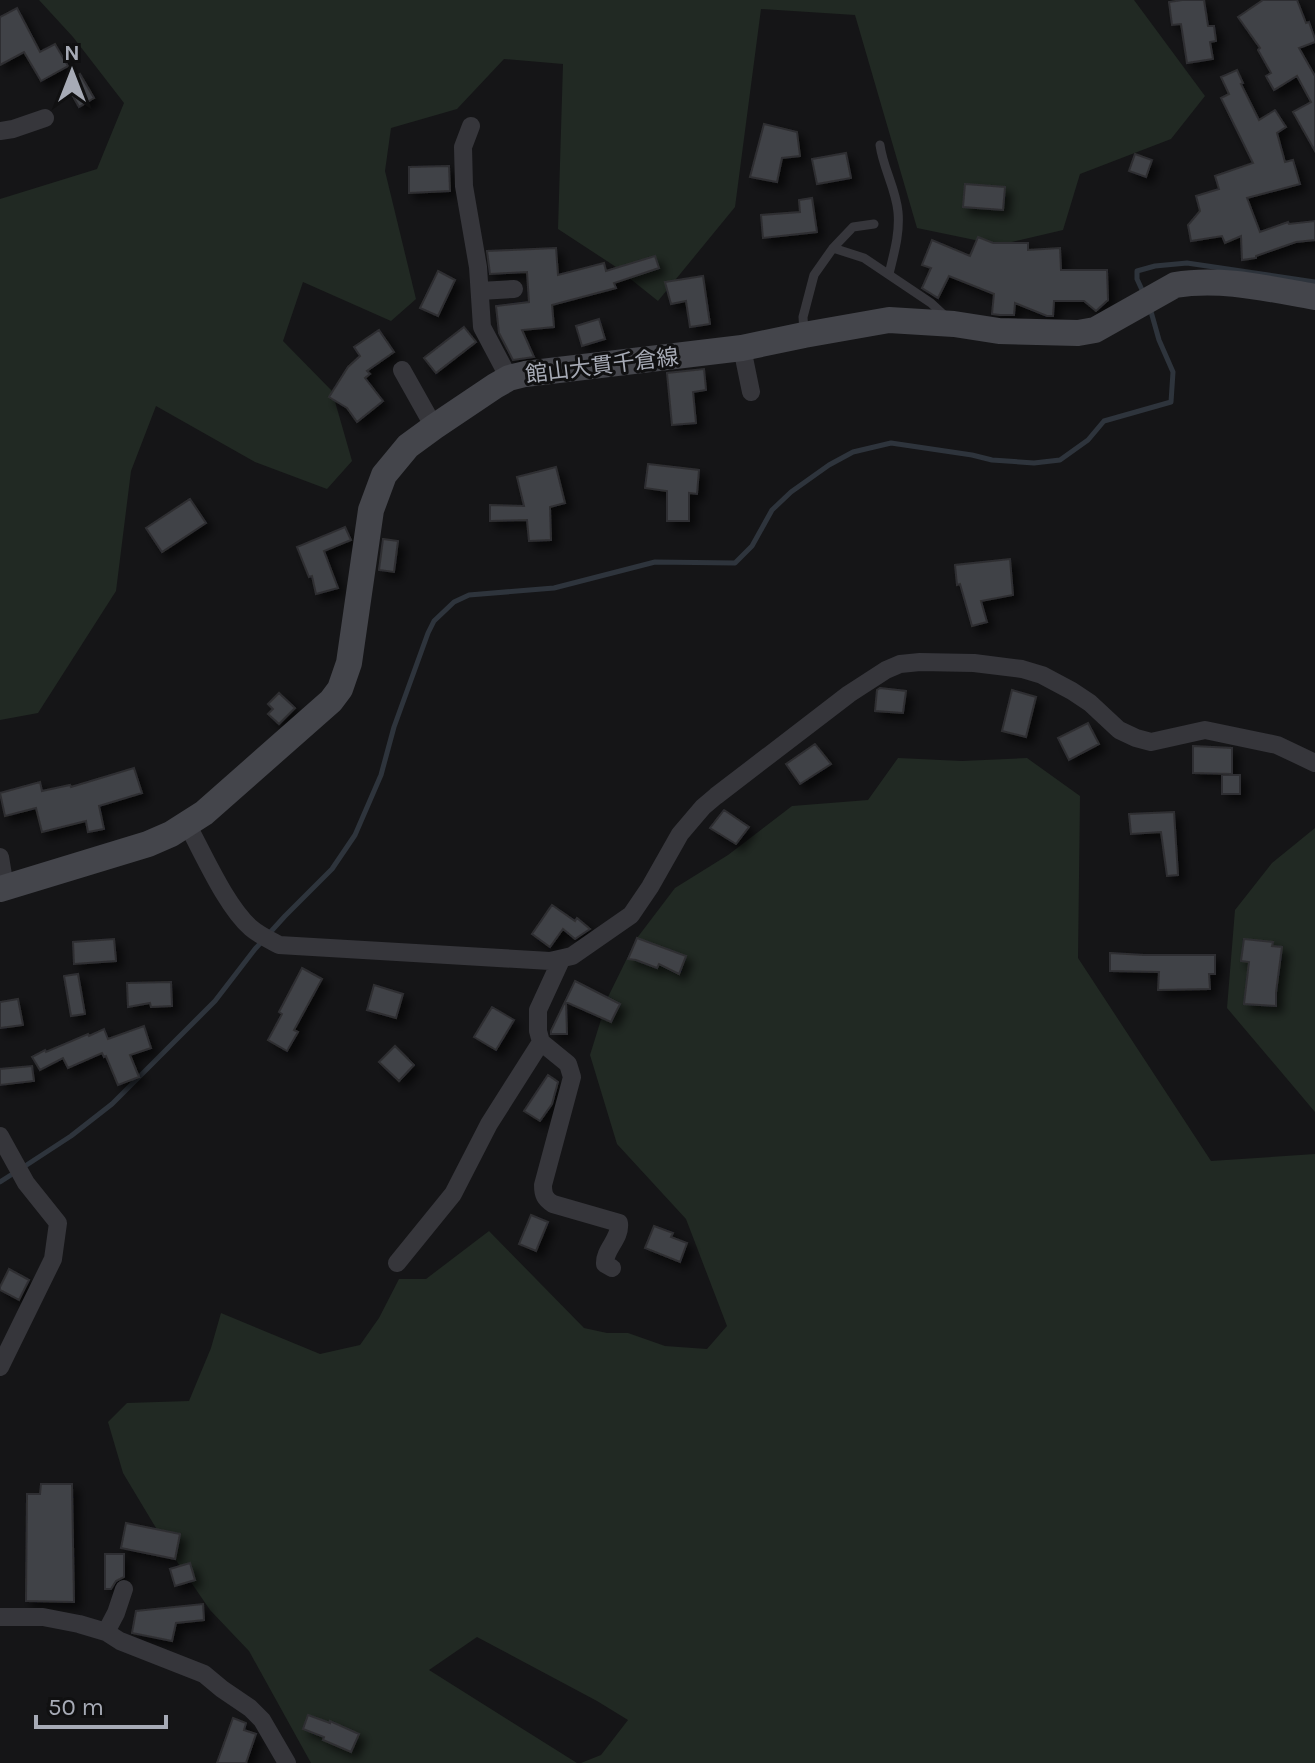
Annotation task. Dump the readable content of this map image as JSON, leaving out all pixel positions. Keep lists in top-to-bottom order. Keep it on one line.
{"streets":{"main road":["館山大貫千倉線"]},"scale_bar":"50 m","north":"top"}
